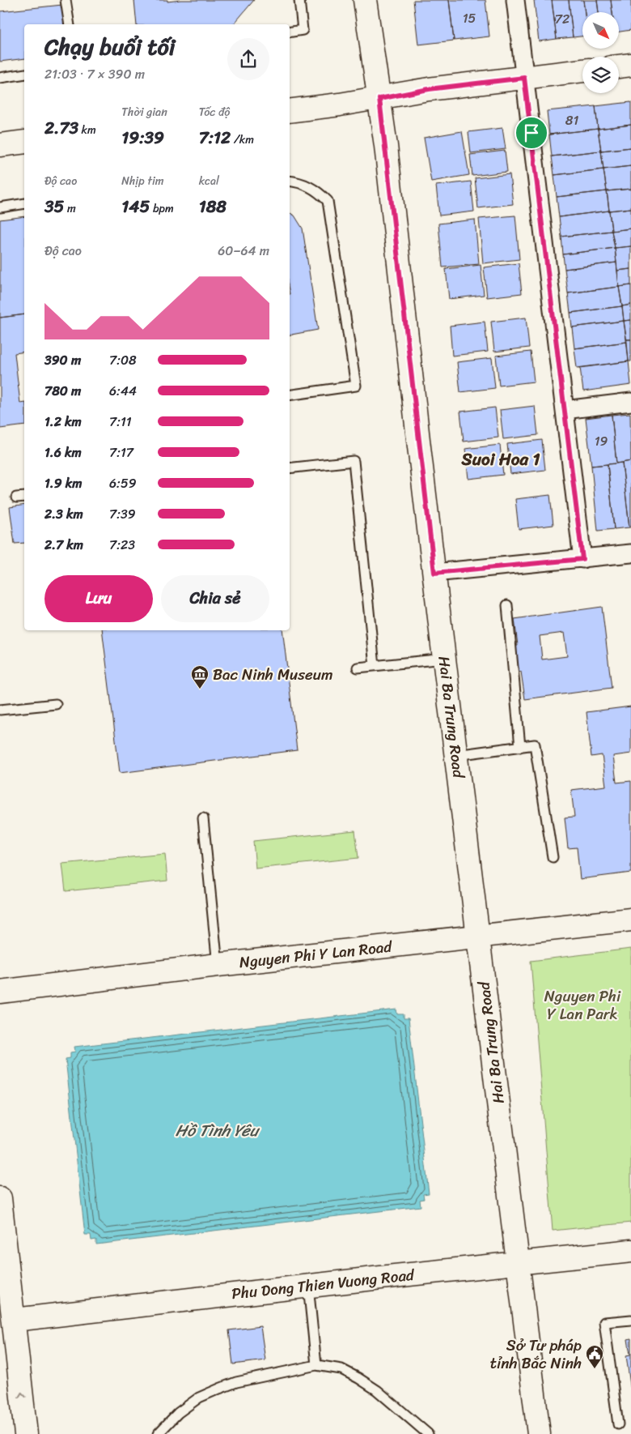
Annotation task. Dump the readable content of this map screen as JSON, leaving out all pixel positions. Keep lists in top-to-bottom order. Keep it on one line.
{"streets":{"main road":["Hai Ba Trung Road","Nguyen Phi Y Lan Road","Phu Dong Thien Vuong Road"]},"crossings":[["Hai Ba Trung Road","Nguyen Phi Y Lan Road"],["Hai Ba Trung Road","Phu Dong Thien Vuong Road"]],"districts":["Suoi Hoa 1"],"water":["Hồ Tình Yêu"],"parks":["Nguyen Phi Y Lan Park"],"places":{"museum":["Bac Ninh Museum"],"public building":["Sở Tư pháp tỉnh Bắc Ninh"]},"house_numbers":["15","72","81","19"],"north":"bottom right","page":{"heading":["Chạy buổi tối","21:03 · 7 × 390 m"],"stats":[["2.73 km"],["Thời gian","19:39"],["Tốc độ","7:12 /km"],["Độ cao","35 m"],["Nhịp tim","145 bpm"],["kcal","188"]],"chart":["Độ cao","60–64 m"],"list":[{"name":"390 m","note":"7:08"},{"name":"780 m","note":"6:44"},{"name":"1.2 km","note":"7:11"},{"name":"1.6 km","note":"7:17"},{"name":"1.9 km","note":"6:59"},{"name":"2.3 km","note":"7:39"},{"name":"2.7 km","note":"7:23"}],"buttons":["Lưu","Chia sẻ"]}}
